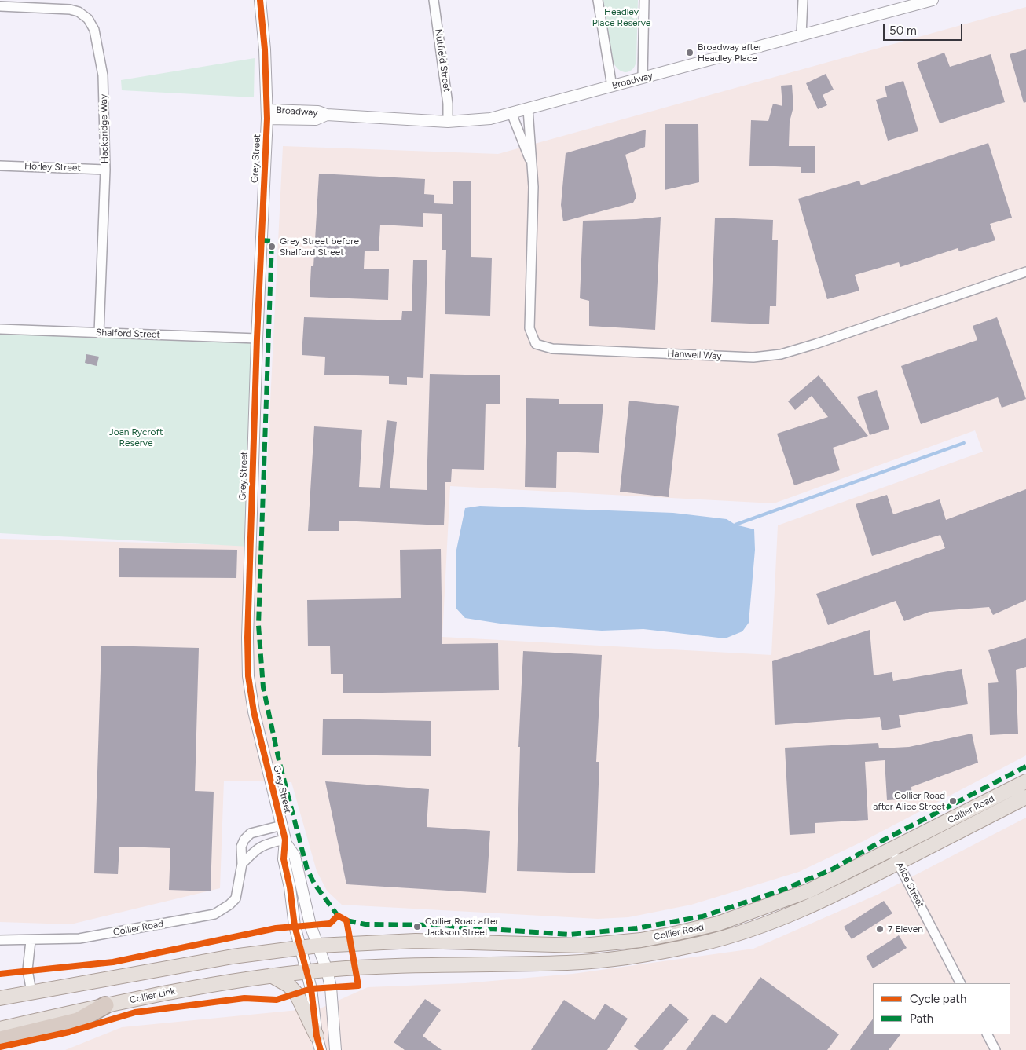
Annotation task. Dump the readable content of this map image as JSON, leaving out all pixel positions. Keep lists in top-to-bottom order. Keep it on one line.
{"streets":{"main road":["Collier Road","Collier Link"],"street":["Nutfield Street","Broadway","Hackbridge Way","Grey Street","Horley Street","Shalford Street","Hanwell Way","Alice Street"]},"crossings":[["Nutfield Street","Broadway"],["Broadway","Grey Street"],["Broadway","Hanwell Way"],["Hackbridge Way","Horley Street"],["Hackbridge Way","Shalford Street"],["Grey Street","Shalford Street"],["Grey Street","Collier Road"],["Grey Street","Collier Link"],["Collier Road","Alice Street"],["Collier Road","Collier Link"]],"parks":["Headley Place Reserve","Joan Rycroft Reserve"],"places":["Broadway after Headley Place","Grey Street before Shalford Street","Collier Road after Alice Street","Collier Road after Jackson Street","7 Eleven"],"legend":["Cycle path","Path"],"scale_bar":"50 m"}
